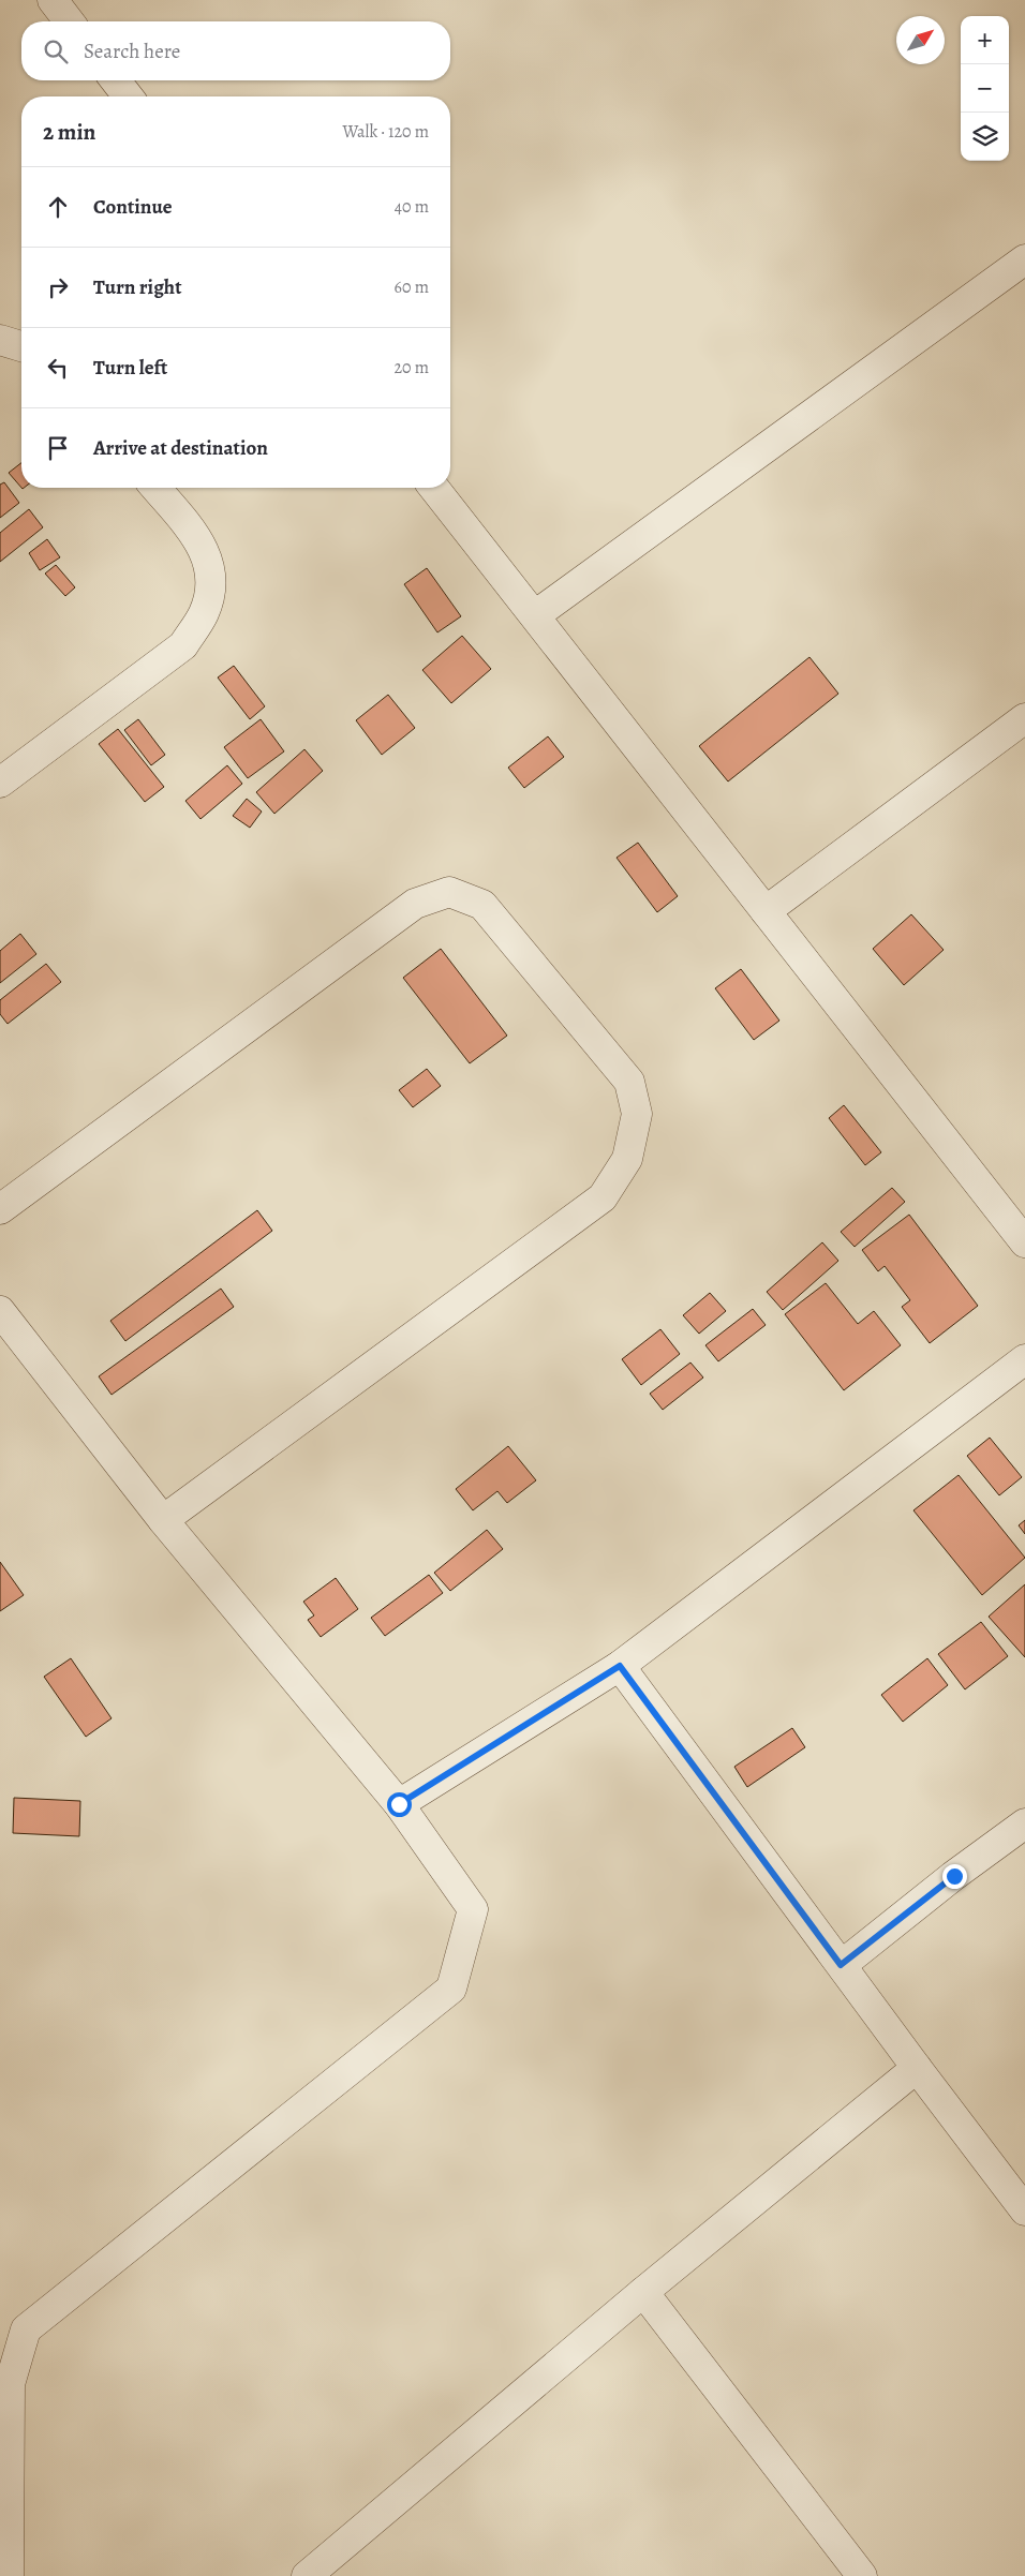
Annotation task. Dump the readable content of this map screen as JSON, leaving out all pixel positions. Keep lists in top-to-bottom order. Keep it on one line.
{"north":"top right","page":{"map_buttons":["+","−"],"search":"Search here","heading":["2 min","Walk · 120 m"],"list":[["Continue","40 m"],["Turn right","60 m"],["Turn left","20 m"],"Arrive at destination"]}}
